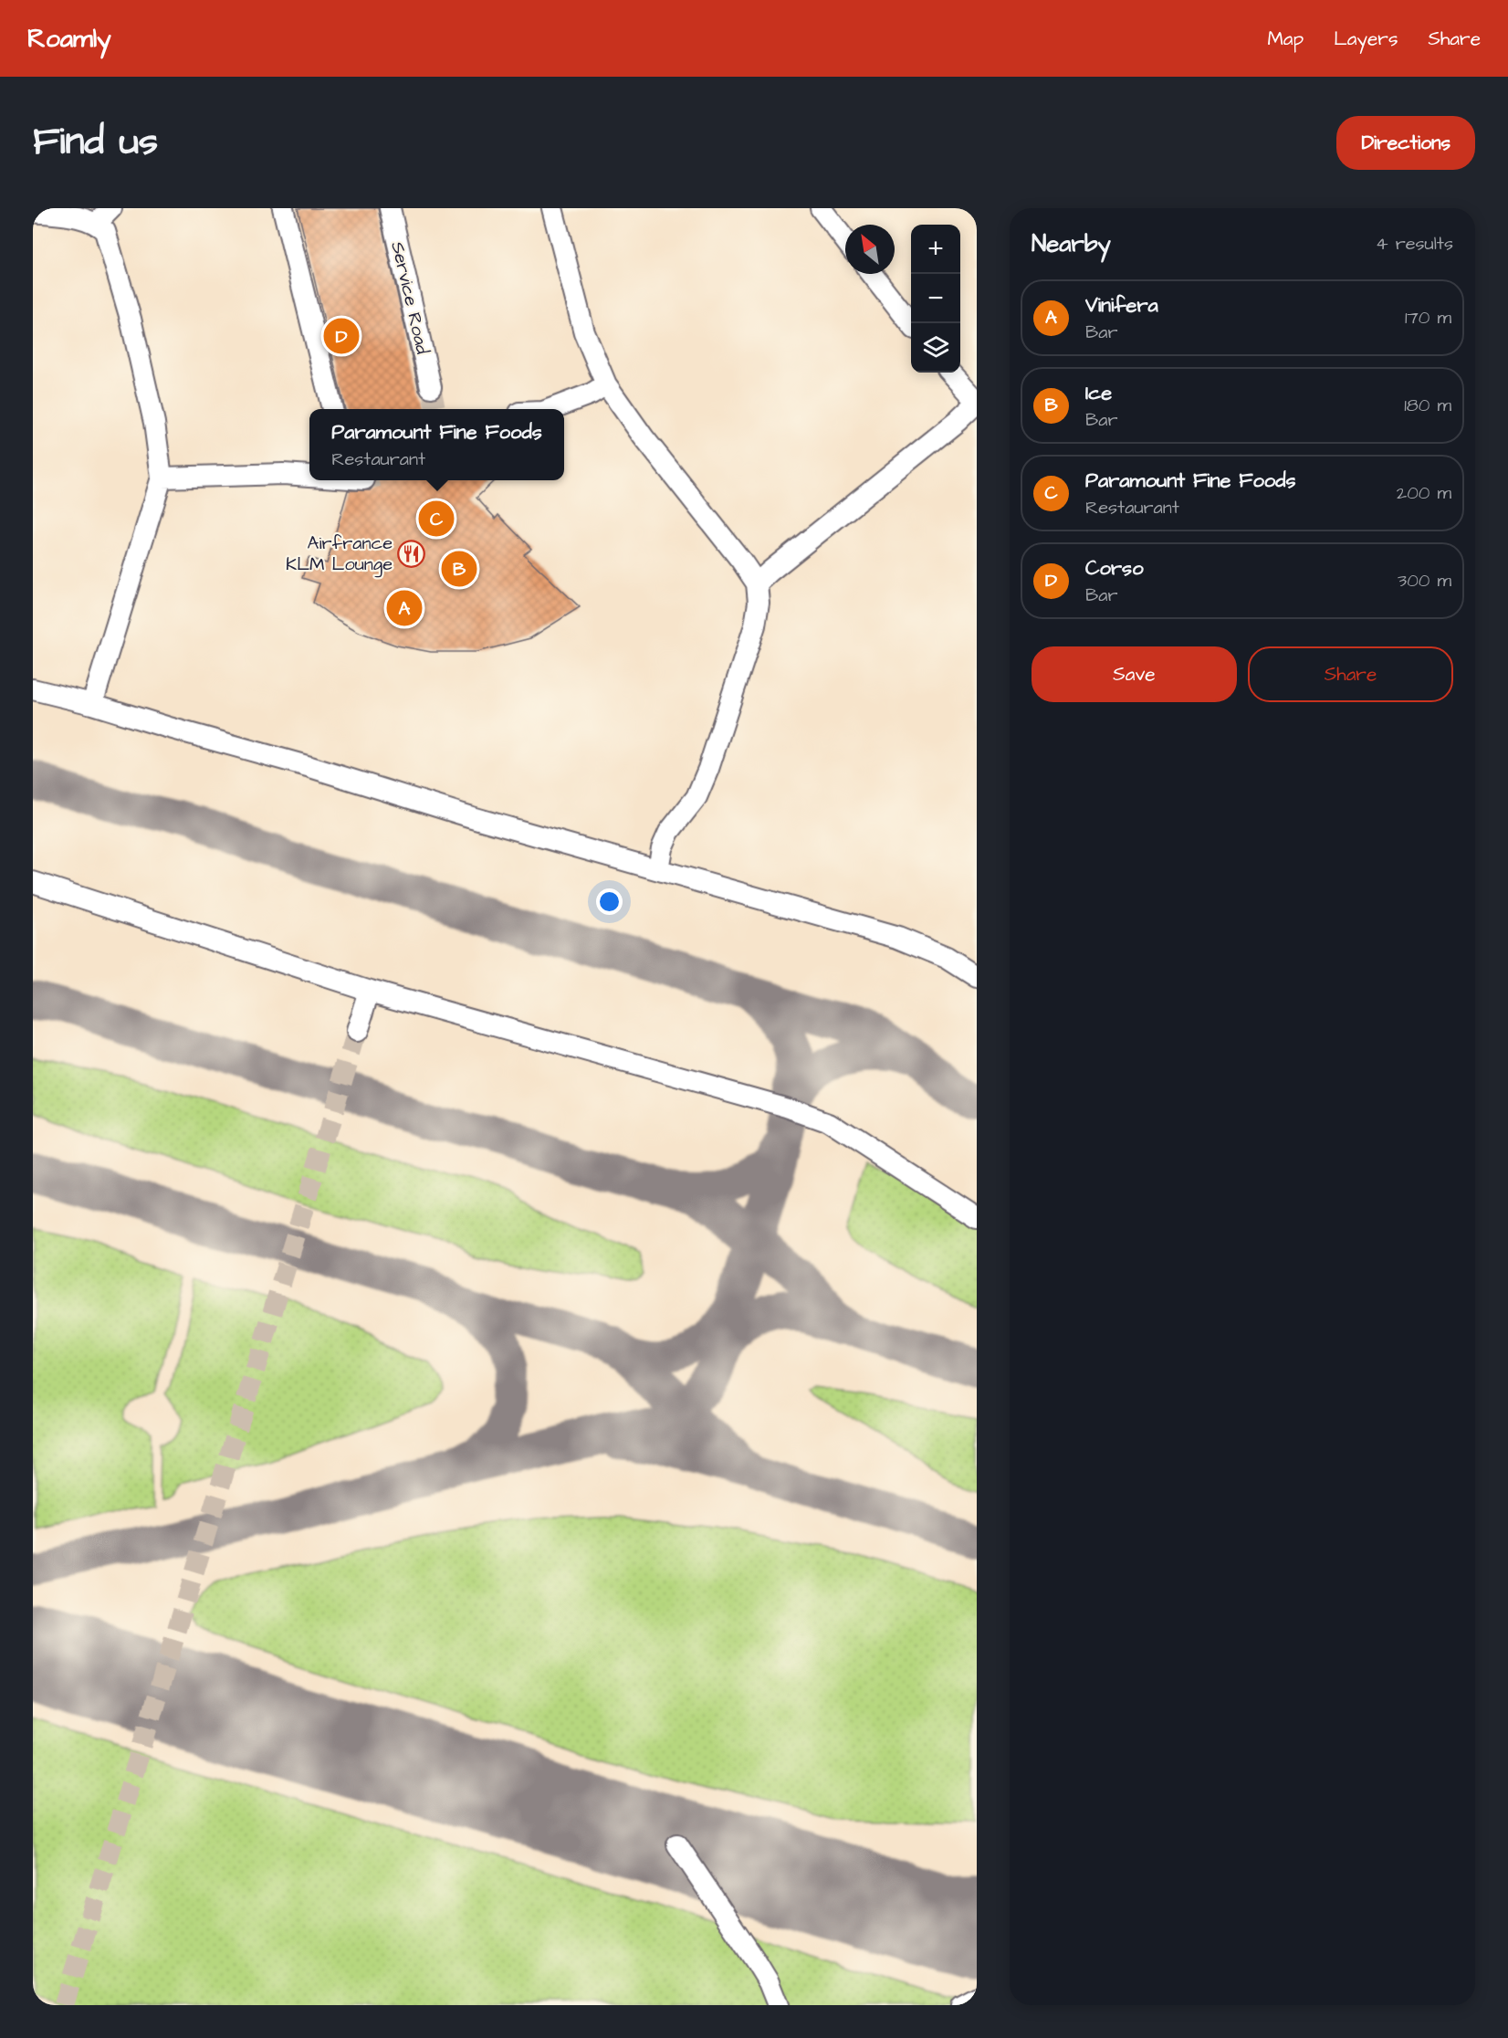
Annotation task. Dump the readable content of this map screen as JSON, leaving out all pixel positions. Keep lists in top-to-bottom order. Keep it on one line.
{"streets":{"street":["Service Road"]},"places":{"restaurant":["Airfrance KLM Lounge"]},"north":"top left","page":{"header":"Roamly","nav":["Map","Layers","Share"],"title":"Find us","buttons":["Directions",["Save","Share"]],"heading":["Nearby","4 results"],"map_buttons":["+","−"],"list":[{"mark":"A","name":"Vinifera","note":"Bar","value":"170 m"},{"mark":"B","name":"Ice","note":"Bar","value":"180 m"},{"mark":"C","name":"Paramount Fine Foods","note":"Restaurant","value":"200 m"},{"mark":"D","name":"Corso","note":"Bar","value":"300 m"}],"pins":["D","C","B","A"],"popup":["Paramount Fine Foods","Restaurant"]}}
